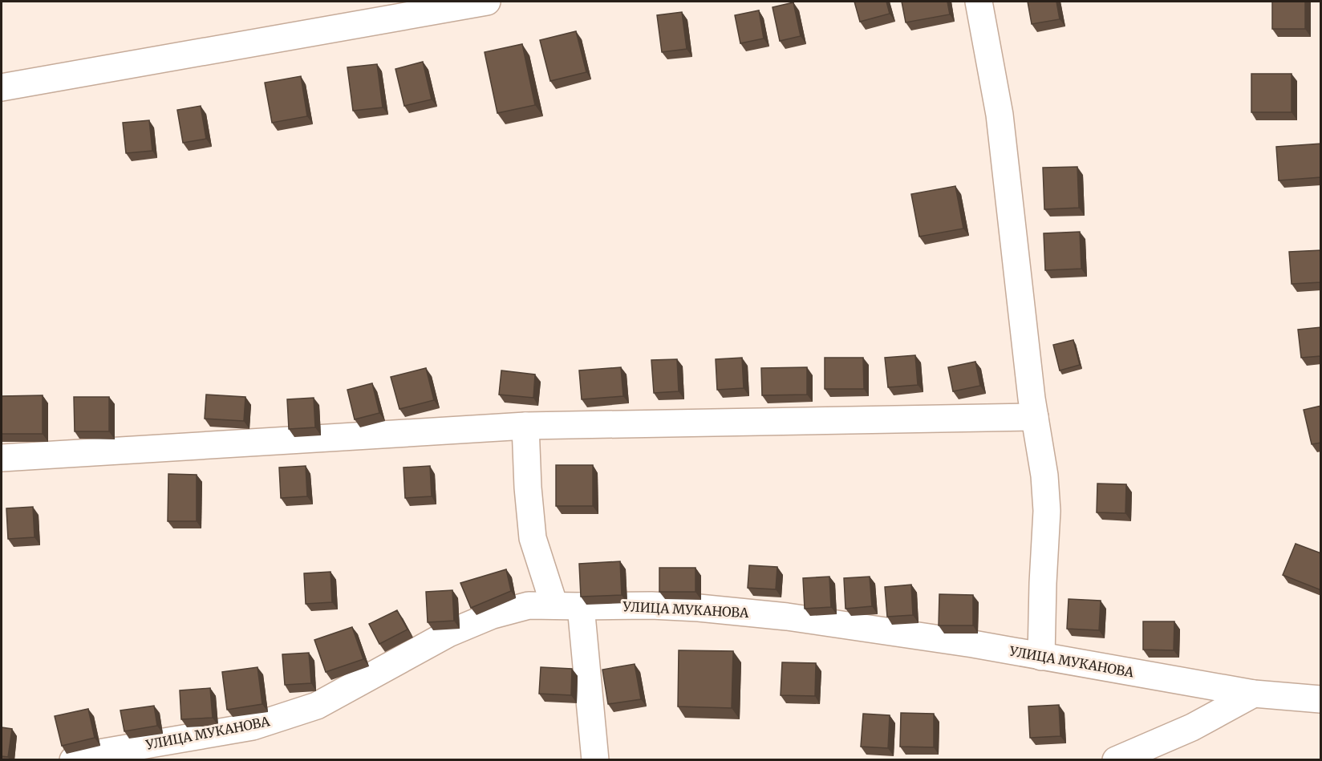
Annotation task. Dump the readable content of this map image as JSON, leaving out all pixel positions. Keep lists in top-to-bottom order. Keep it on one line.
{"streets":{"street":["УЛИЦА МУКАНОВА"]}}
